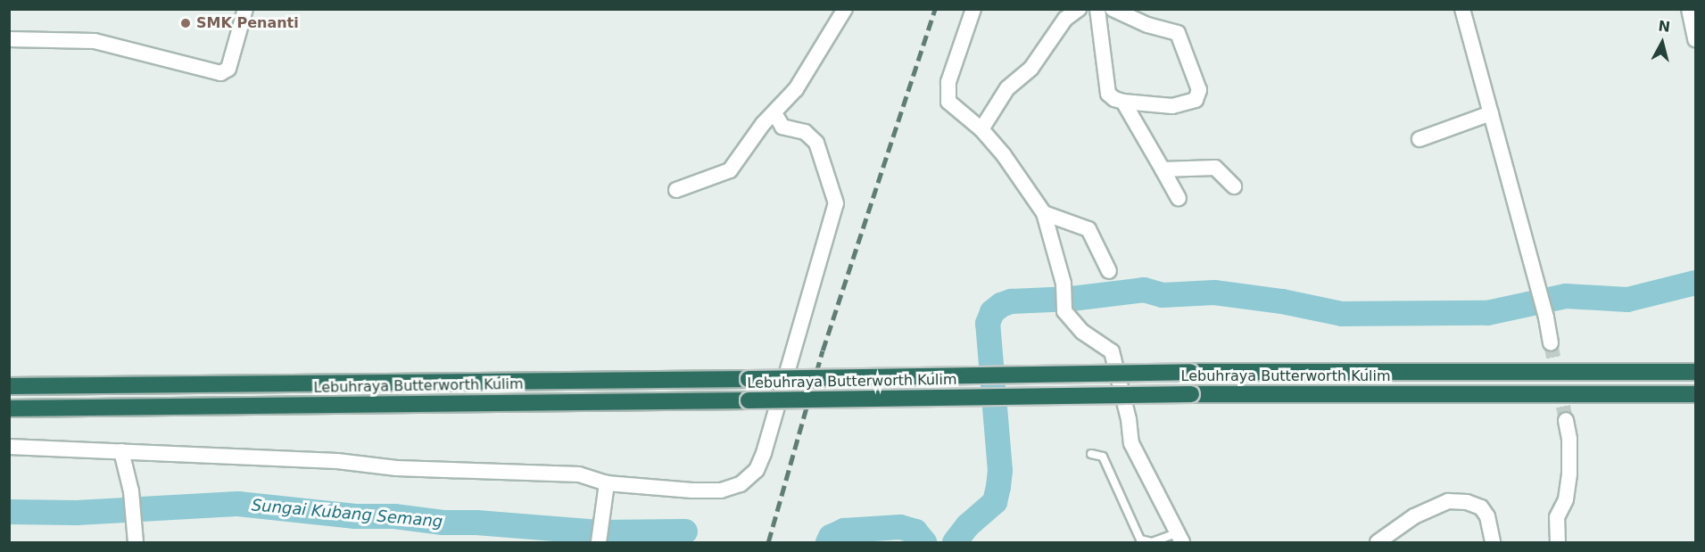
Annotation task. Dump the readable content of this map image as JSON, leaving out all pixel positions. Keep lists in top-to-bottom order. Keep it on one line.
{"streets":{"highway":["Lebuhraya Butterworth Kulim"]},"water":["Sungai Kubang Semang"],"places":["SMK Penanti"],"north":"top"}
